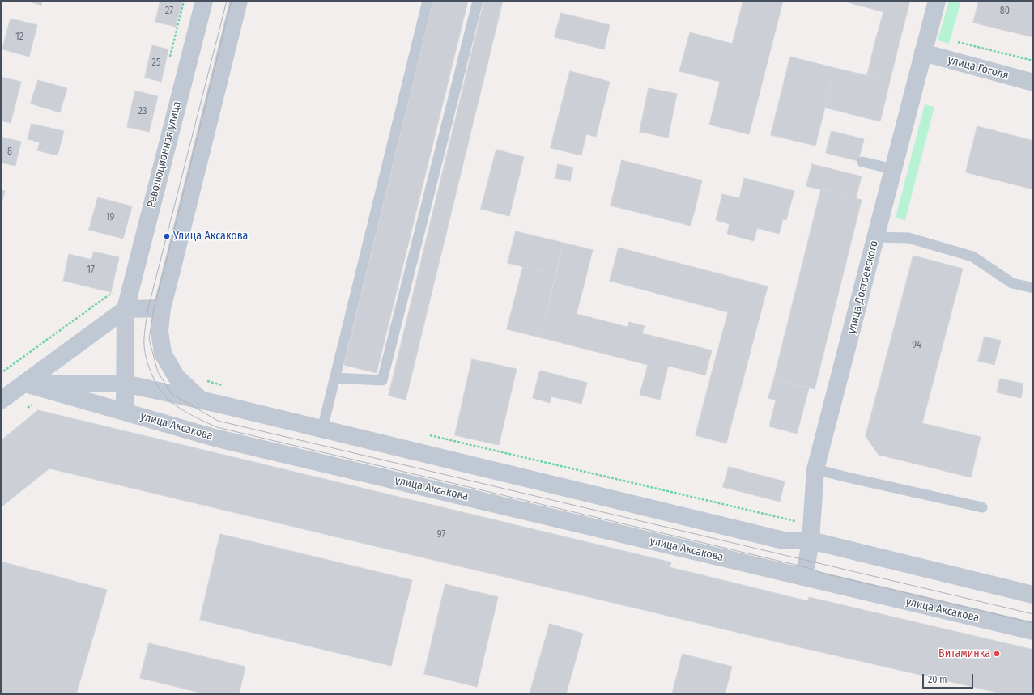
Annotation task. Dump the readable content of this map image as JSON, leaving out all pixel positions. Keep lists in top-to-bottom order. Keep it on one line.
{"streets":{"street":["улица Гоголя","Революционная улица","улица Достоевского","улица Аксакова"]},"crossings":[["улица Гоголя","улица Достоевского"],["Революционная улица","улица Аксакова"],["улица Достоевского","улица Аксакова"]],"places":["Улица Аксакова","Витаминка"],"house_numbers":["27","80","12","25","23","8","19","17","94","97"],"scale_bar":"20 m"}
